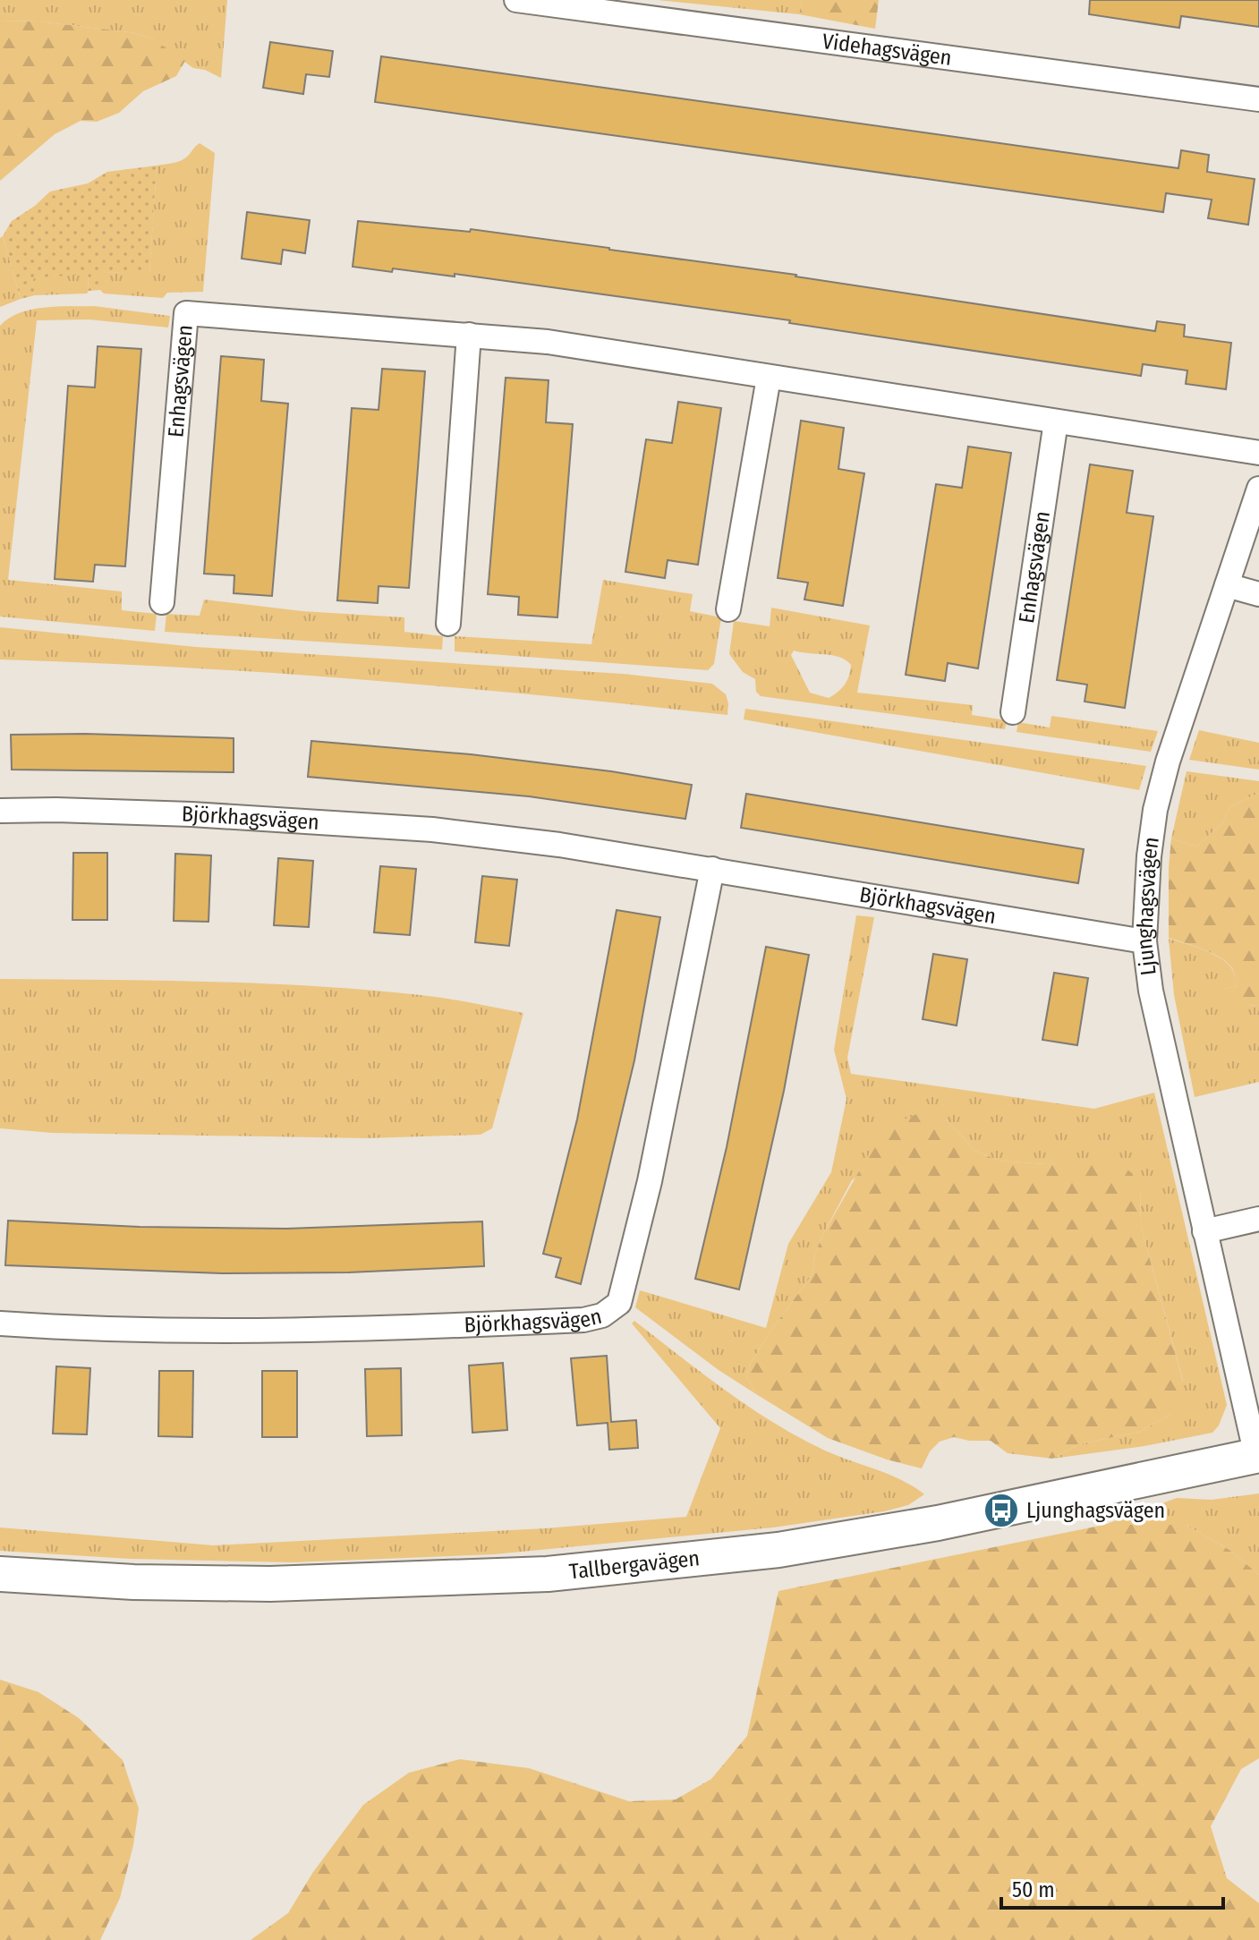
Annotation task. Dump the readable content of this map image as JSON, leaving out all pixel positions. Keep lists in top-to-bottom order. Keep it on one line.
{"streets":{"street":["Videhagsvägen","Enhagsvägen","Björkhagsvägen","Ljunghagsvägen","Tallbergavägen"]},"crossings":[["Björkhagsvägen","Ljunghagsvägen"],["Ljunghagsvägen","Tallbergavägen"]],"places":{"bus stop":["Ljunghagsvägen"]},"scale_bar":"50 m"}
